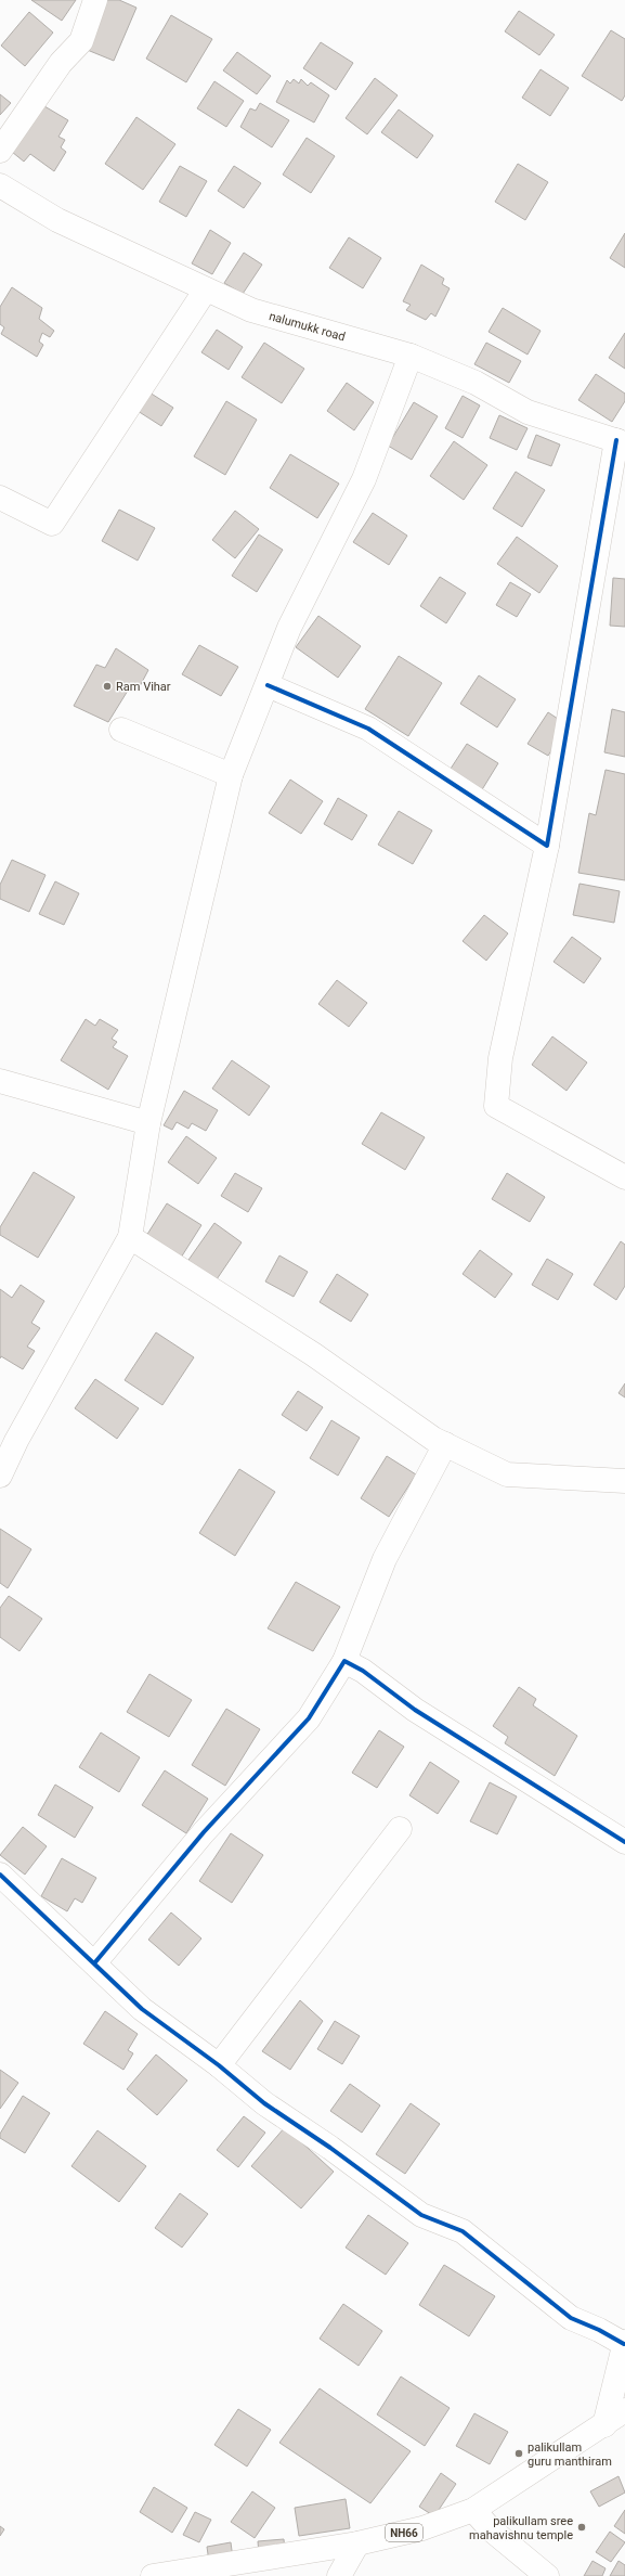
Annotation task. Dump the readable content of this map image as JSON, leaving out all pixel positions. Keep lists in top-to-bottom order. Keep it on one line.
{"streets":{"main road":["nalumukk road","NH66"]},"places":["Ram Vihar","palikullam guru manthiram","palikullam sree mahavishnu temple"]}
